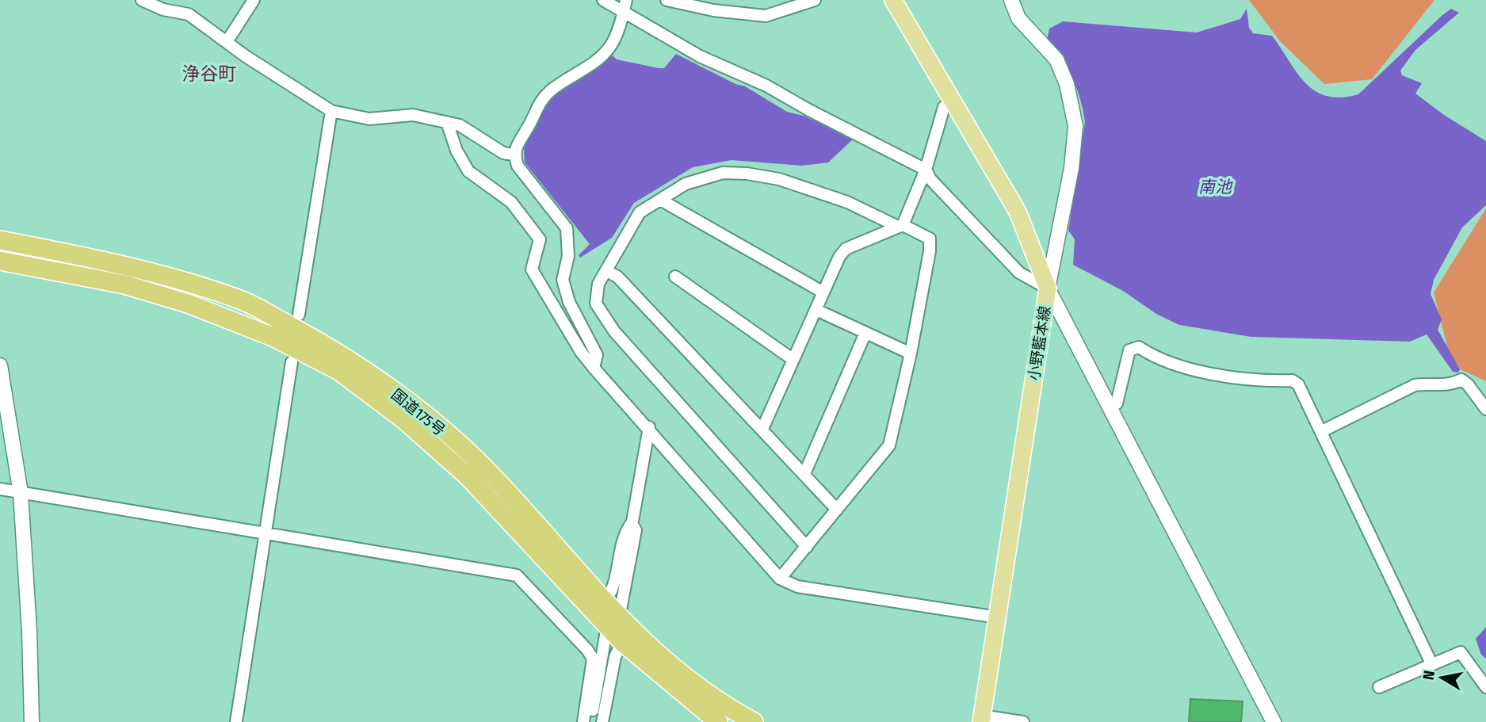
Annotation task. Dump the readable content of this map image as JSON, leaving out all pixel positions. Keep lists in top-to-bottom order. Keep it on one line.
{"streets":{"highway":["国道175号"],"main road":["小野藍本線"]},"districts":["浄谷町"],"water":["南池"],"north":"left"}
